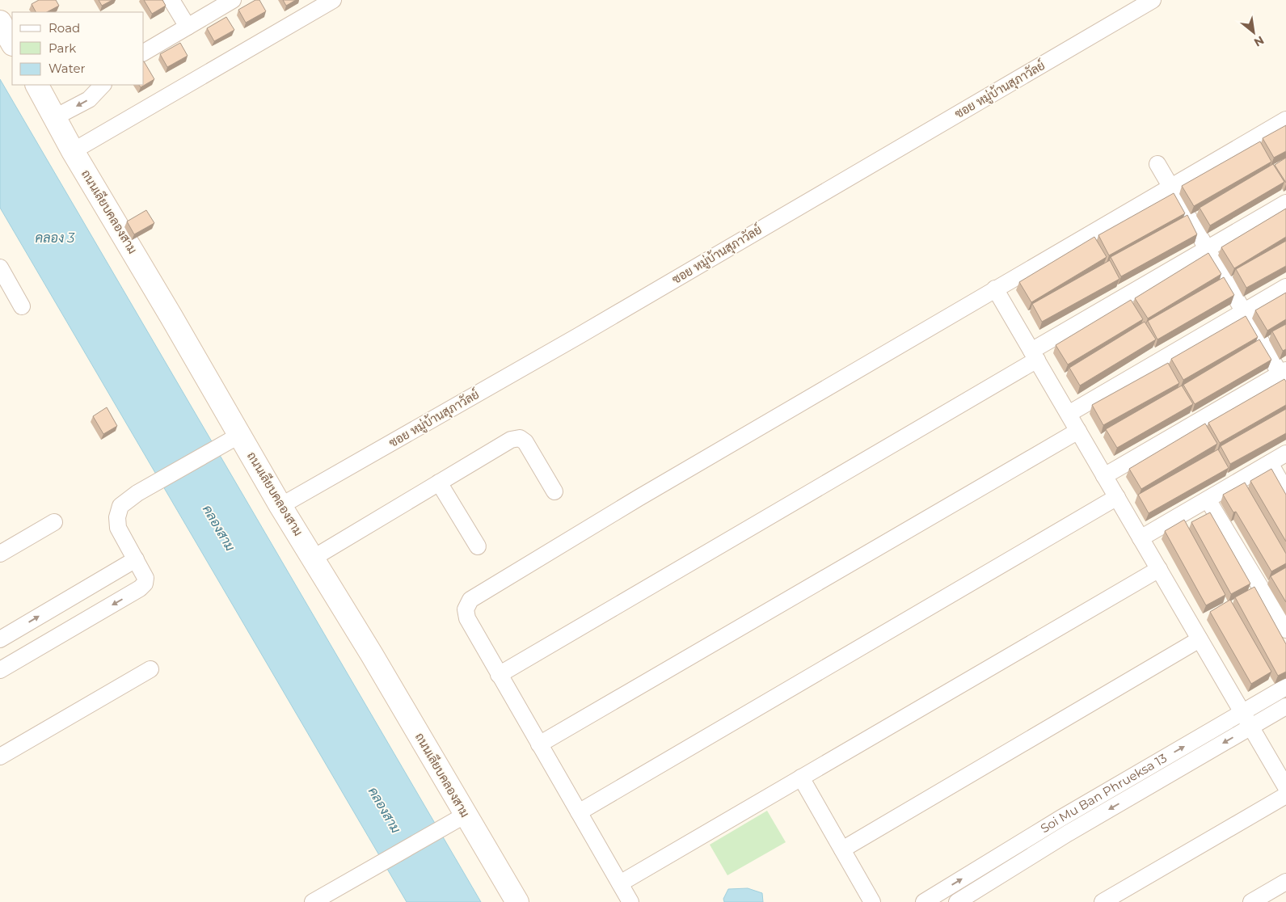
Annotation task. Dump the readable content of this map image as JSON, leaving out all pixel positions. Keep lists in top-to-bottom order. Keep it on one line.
{"streets":{"main road":["ถนนเลียบคลองสาม"],"street":["ซอย หมู่บ้านสุภาวัลย์","Soi Mu Ban Phrueksa 13"]},"crossings":[["ซอย หมู่บ้านสุภาวัลย์","ถนนเลียบคลองสาม"]],"water":["คลอง 3","คลองสาม"],"legend":["Road","Park","Water"],"north":"bottom right"}
